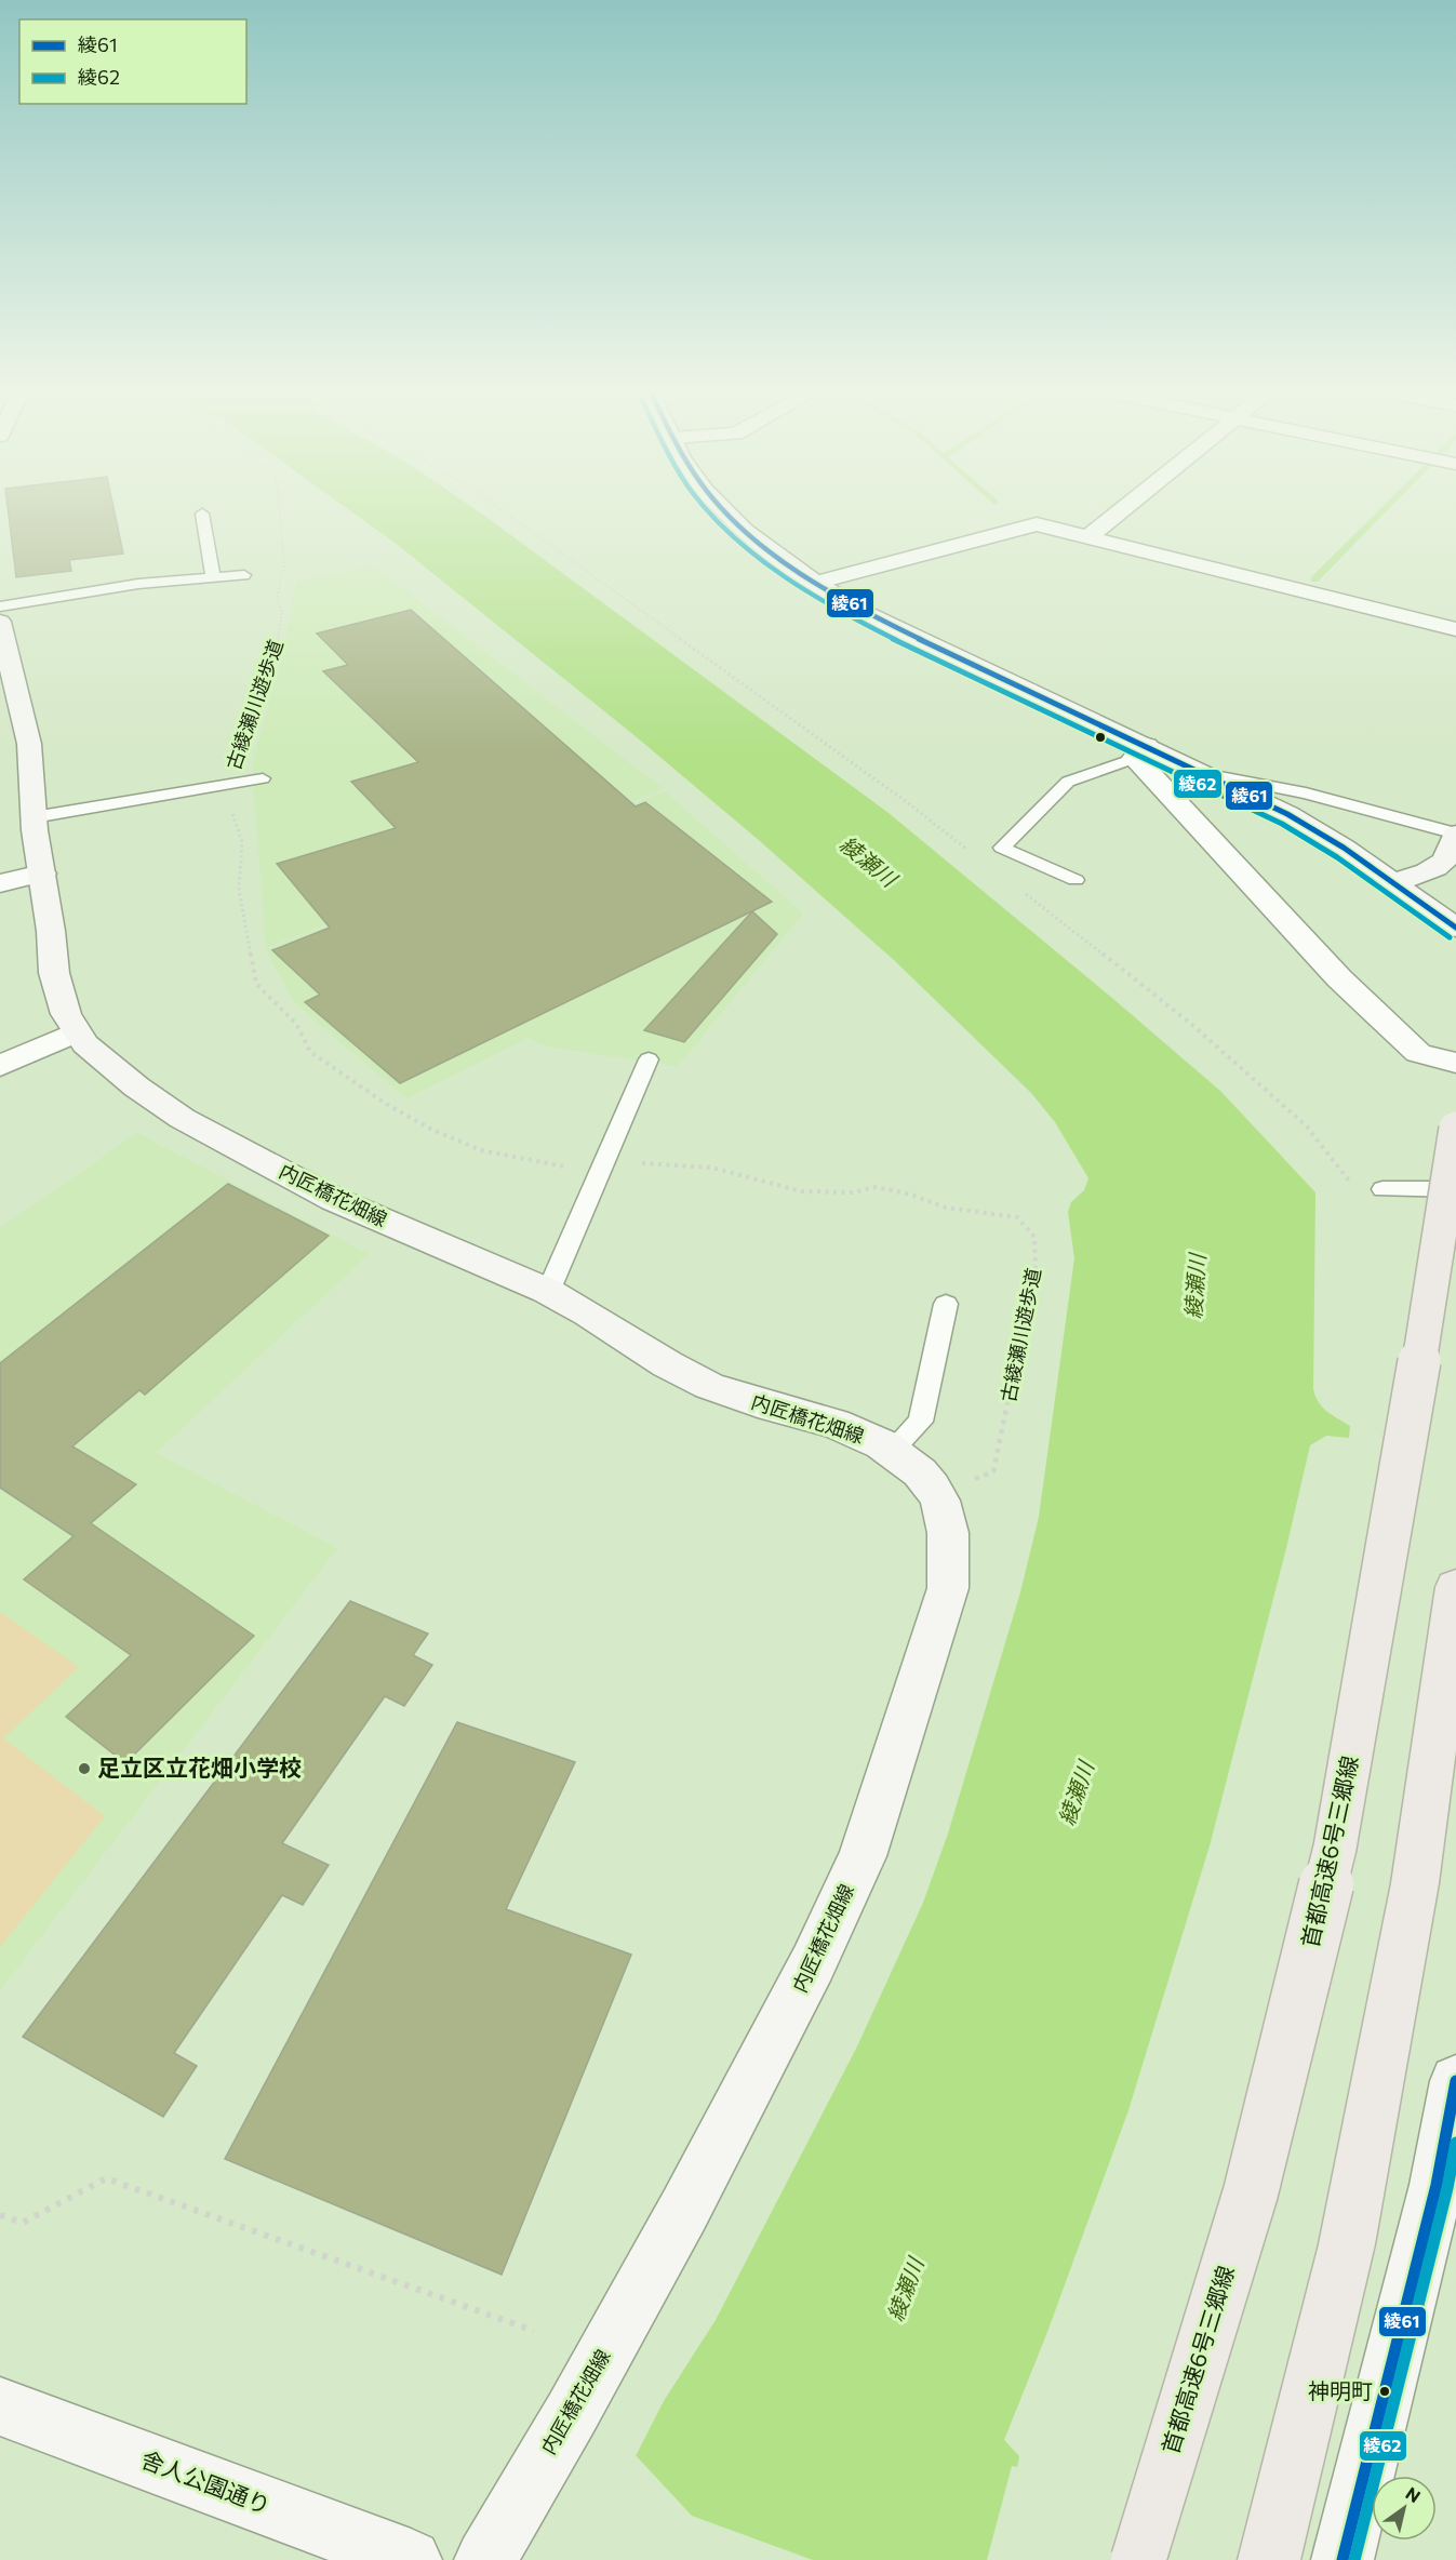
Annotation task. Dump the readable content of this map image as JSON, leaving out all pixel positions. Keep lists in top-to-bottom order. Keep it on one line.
{"streets":{"highway":["首都高速6号三郷線"],"main road":["内匠橋花畑線","舎人公園通り"],"path":["古綾瀬川遊歩道"]},"crossings":[["古綾瀬川遊歩道","内匠橋花畑線"]],"water":["綾瀬川"],"places":["足立区立花畑小学校","神明町"],"lines":["transit line 綾61","transit line 綾62"],"legend":["綾61","綾62"],"north":"top right"}
